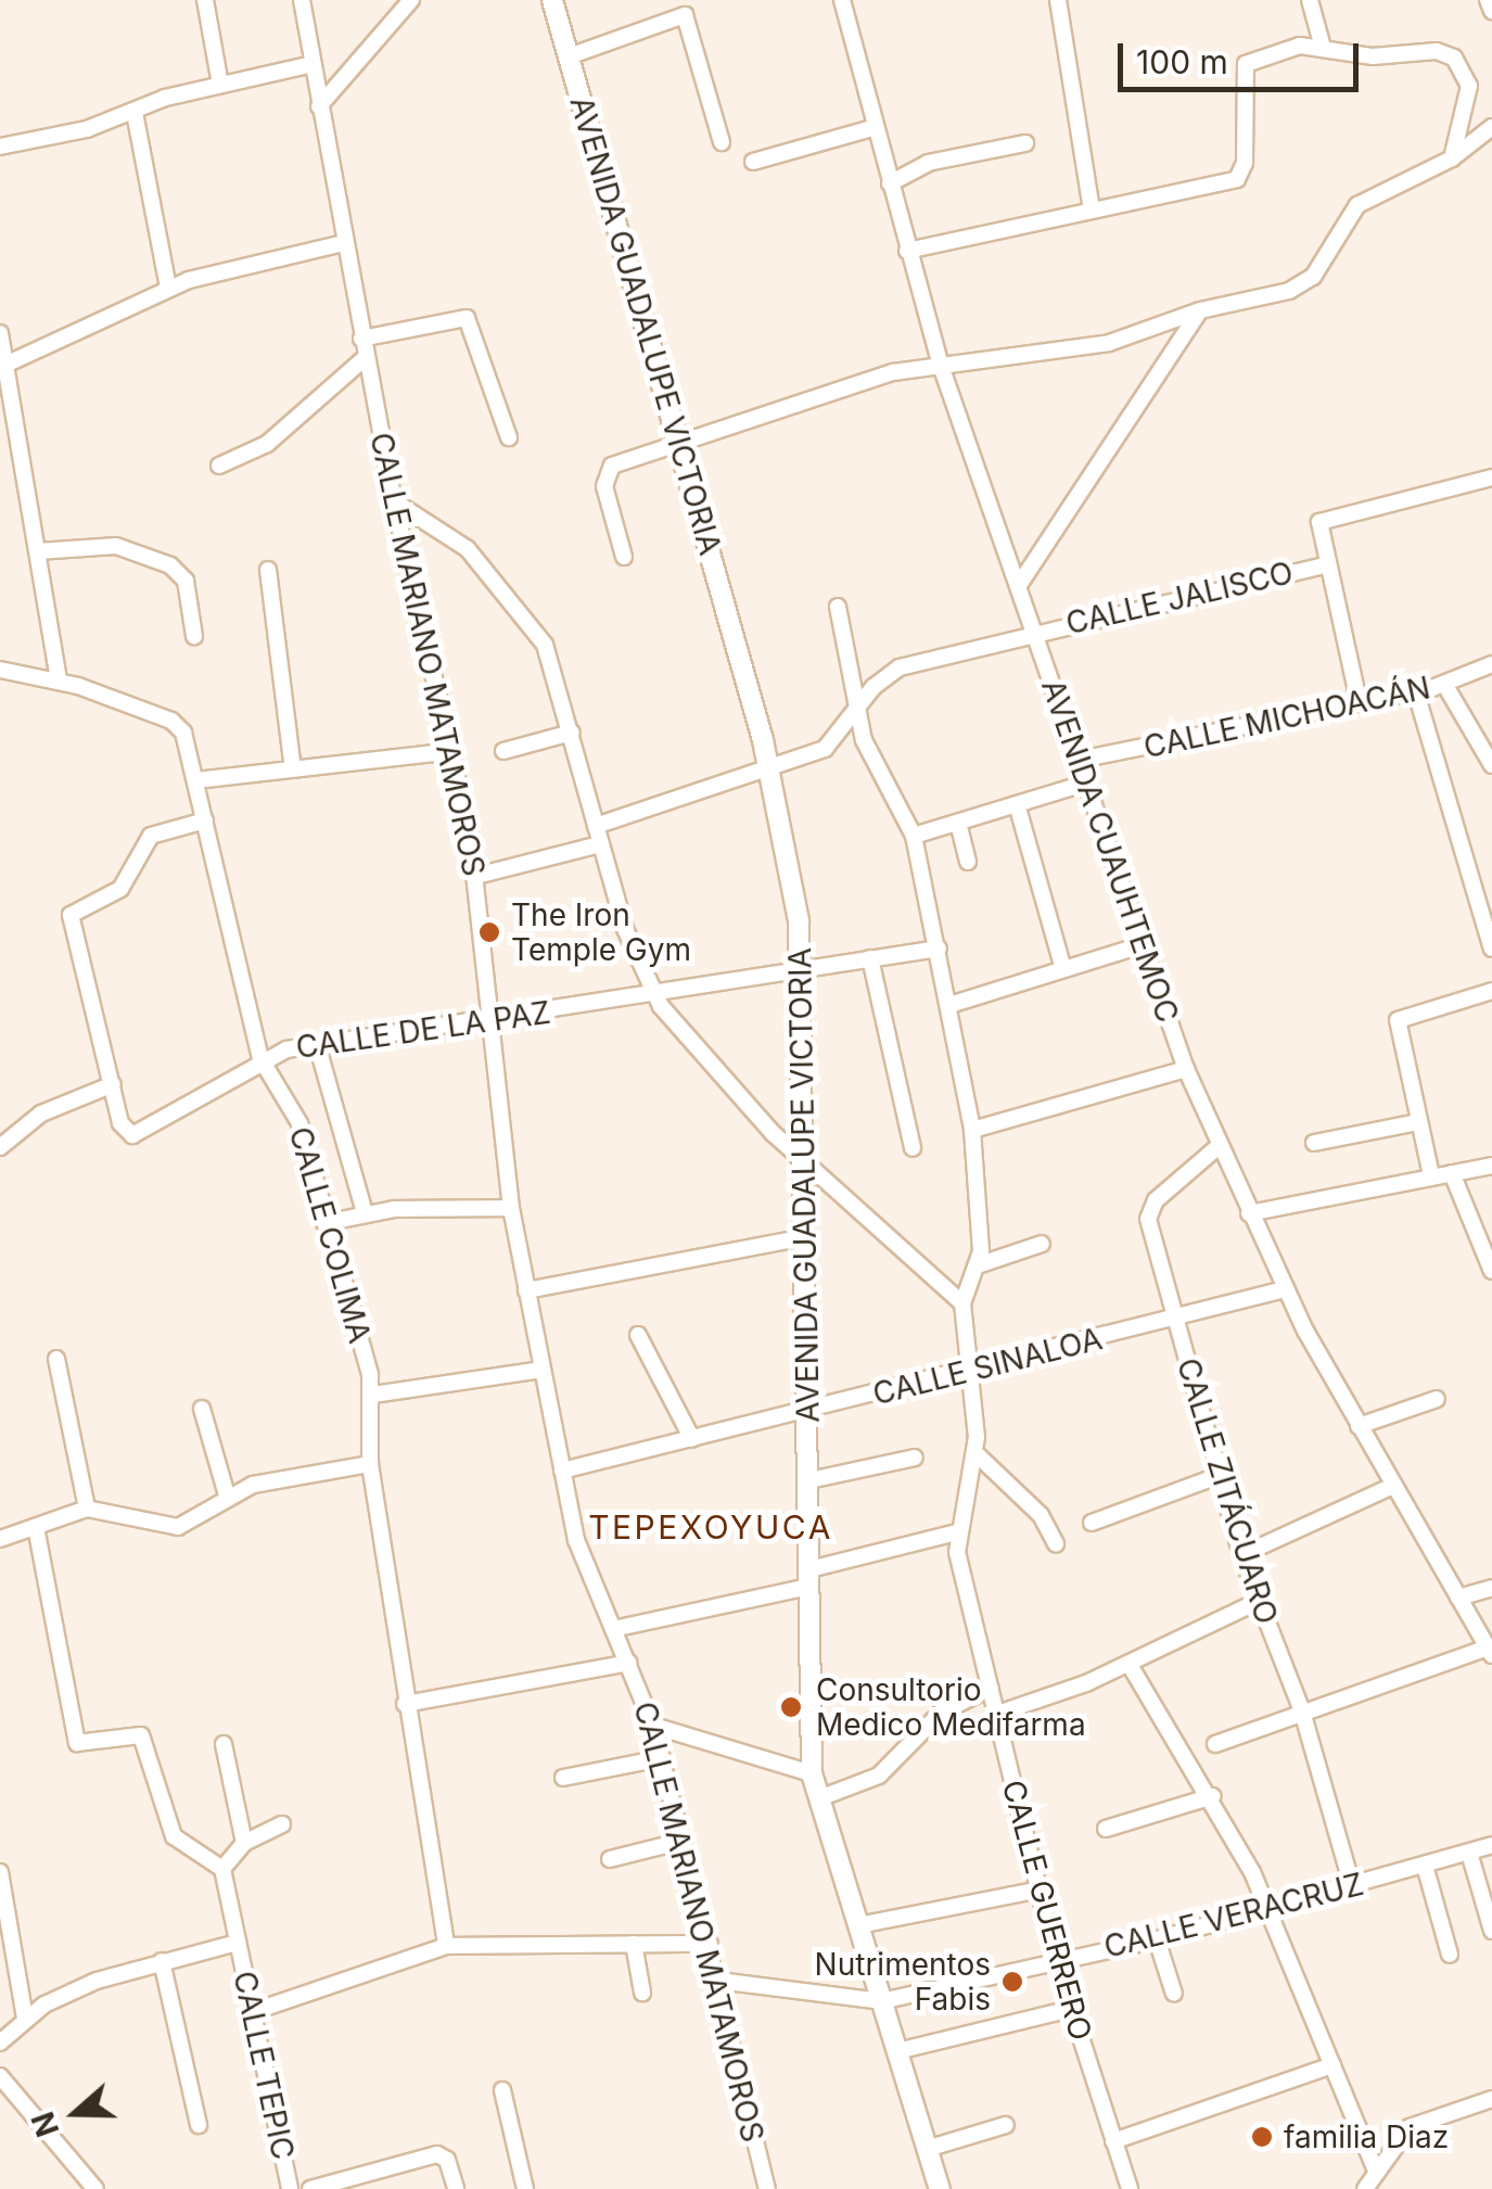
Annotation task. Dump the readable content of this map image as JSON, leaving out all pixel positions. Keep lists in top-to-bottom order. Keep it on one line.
{"streets":{"main road":["AVENIDA GUADALUPE VICTORIA"],"street":["CALLE JALISCO","CALLE MARIANO MATAMOROS","CALLE MICHOACÁN","AVENIDA CUAUHTEMOC","CALLE DE LA PAZ","CALLE COLIMA","CALLE SINALOA","CALLE ZITÁCUARO","CALLE GUERRERO","CALLE VERACRUZ","CALLE TEPIC"]},"crossings":[["AVENIDA GUADALUPE VICTORIA","CALLE JALISCO"],["AVENIDA GUADALUPE VICTORIA","CALLE DE LA PAZ"],["AVENIDA GUADALUPE VICTORIA","CALLE SINALOA"],["AVENIDA GUADALUPE VICTORIA","CALLE VERACRUZ"],["CALLE JALISCO","CALLE MICHOACÁN"],["CALLE JALISCO","AVENIDA CUAUHTEMOC"],["CALLE MARIANO MATAMOROS","CALLE DE LA PAZ"],["CALLE MARIANO MATAMOROS","CALLE SINALOA"],["CALLE MARIANO MATAMOROS","CALLE VERACRUZ"],["CALLE MICHOACÁN","AVENIDA CUAUHTEMOC"],["AVENIDA CUAUHTEMOC","CALLE SINALOA"],["AVENIDA CUAUHTEMOC","CALLE ZITÁCUARO"],["CALLE DE LA PAZ","CALLE COLIMA"],["CALLE SINALOA","CALLE ZITÁCUARO"],["CALLE SINALOA","CALLE GUERRERO"],["CALLE ZITÁCUARO","CALLE VERACRUZ"],["CALLE GUERRERO","CALLE VERACRUZ"]],"districts":["TEPEXOYUCA"],"places":["The Iron Temple Gym","Consultorio Medico Medifarma","Nutrimentos Fabis","familia Diaz"],"scale_bar":"100 m","north":"left"}
